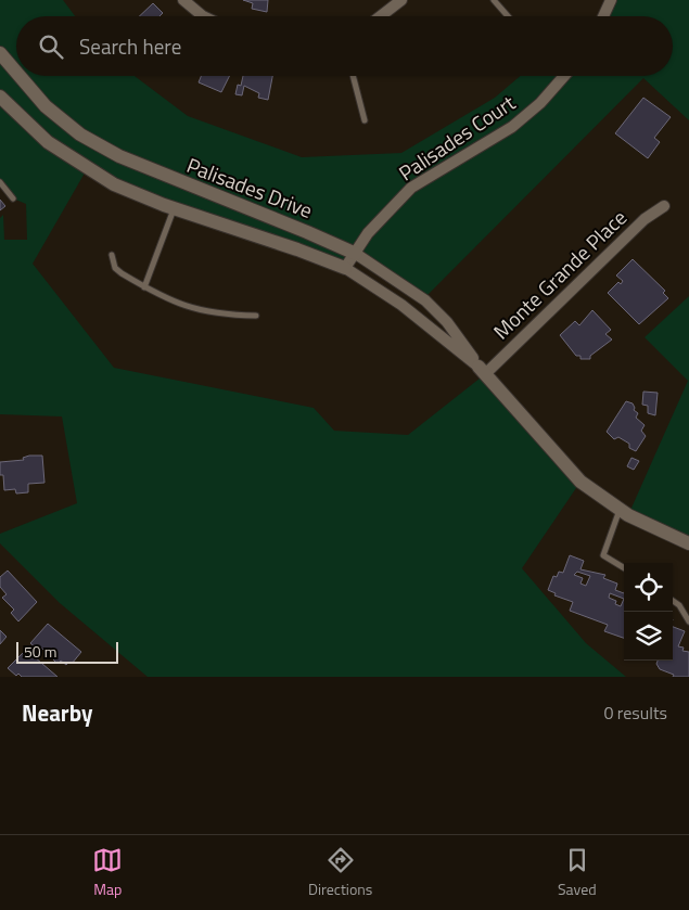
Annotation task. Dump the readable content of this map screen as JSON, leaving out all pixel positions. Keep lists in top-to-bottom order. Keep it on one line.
{"streets":{"street":["Palisades Court","Palisades Drive","Monte Grande Place"]},"crossings":[["Palisades Court","Palisades Drive"],["Palisades Drive","Monte Grande Place"]],"scale_bar":"50 m","page":{"search":"Search here","scale":"50 m","heading":["Nearby","0 results"],"nav":["Map","Directions","Saved"]}}
